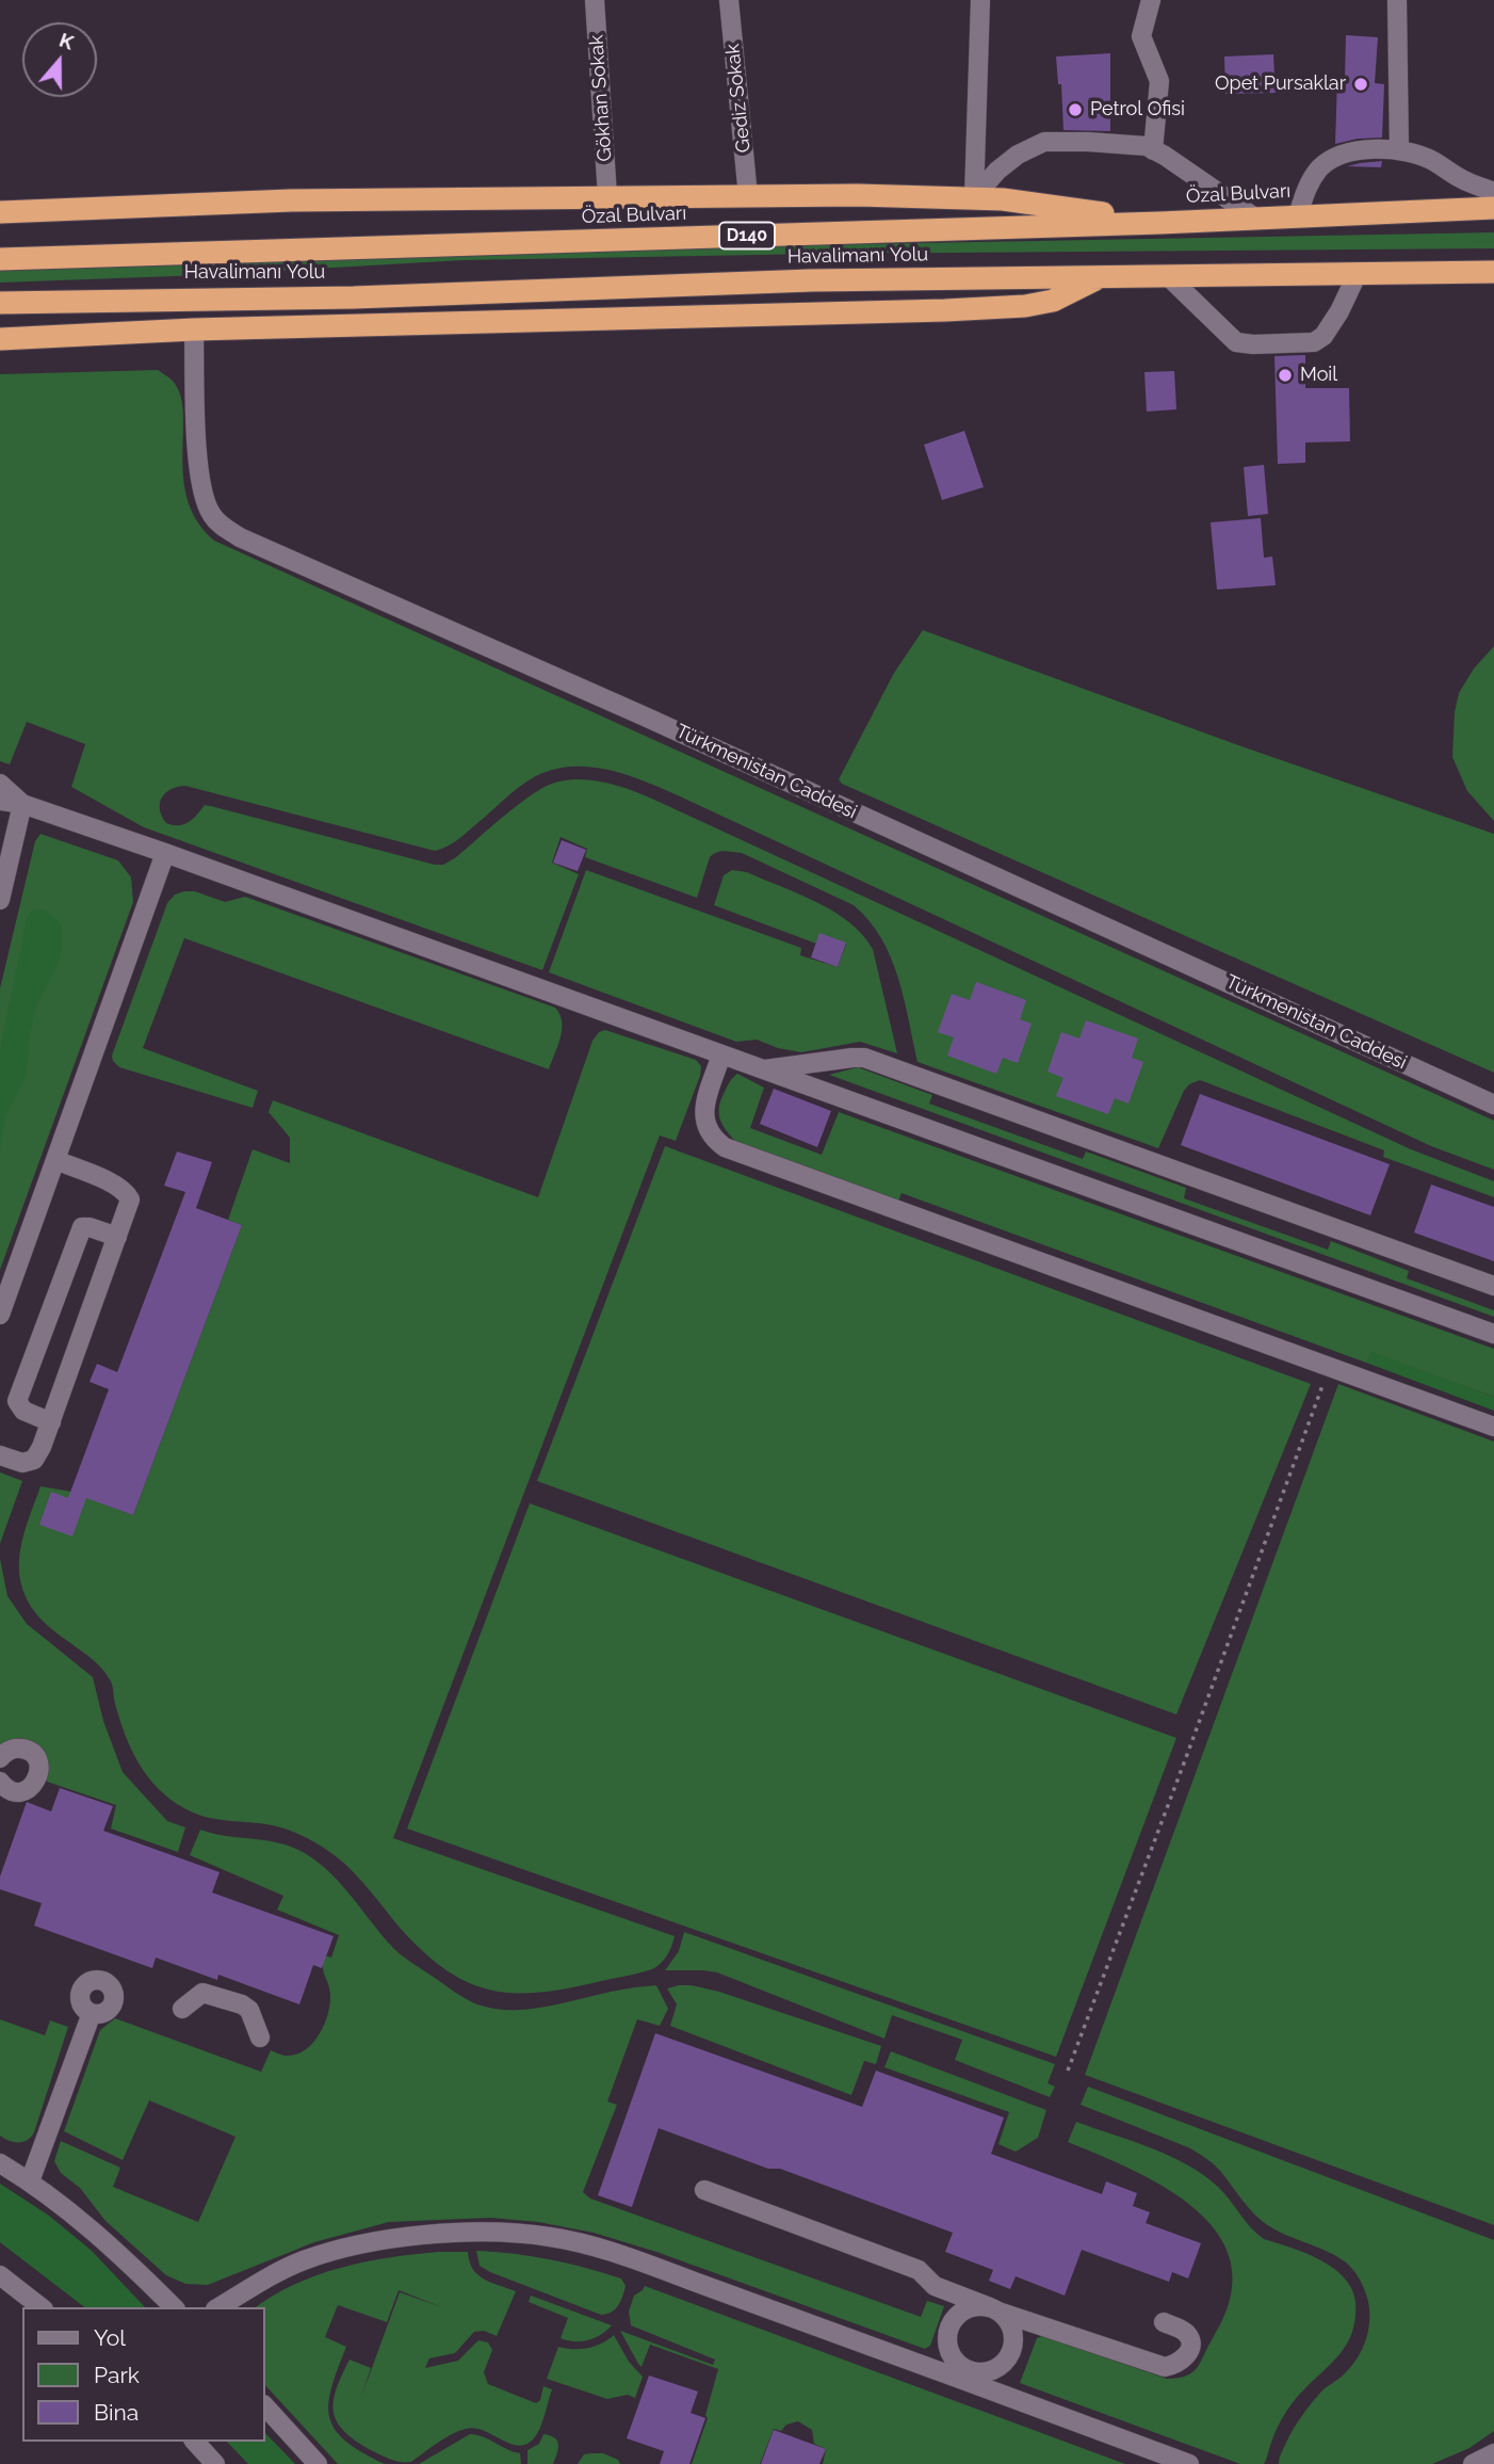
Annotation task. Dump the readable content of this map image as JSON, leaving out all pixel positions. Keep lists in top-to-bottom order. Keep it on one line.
{"streets":{"highway":["Özal Bulvarı","D140","Havalimanı Yolu"],"street":["Gökhan Sokak","Gediz Sokak","Türkmenistan Caddesi"]},"places":["Opet Pursaklar","Petrol Ofisi","Moil"],"legend":["Yol","Park","Bina"],"north":"top"}
